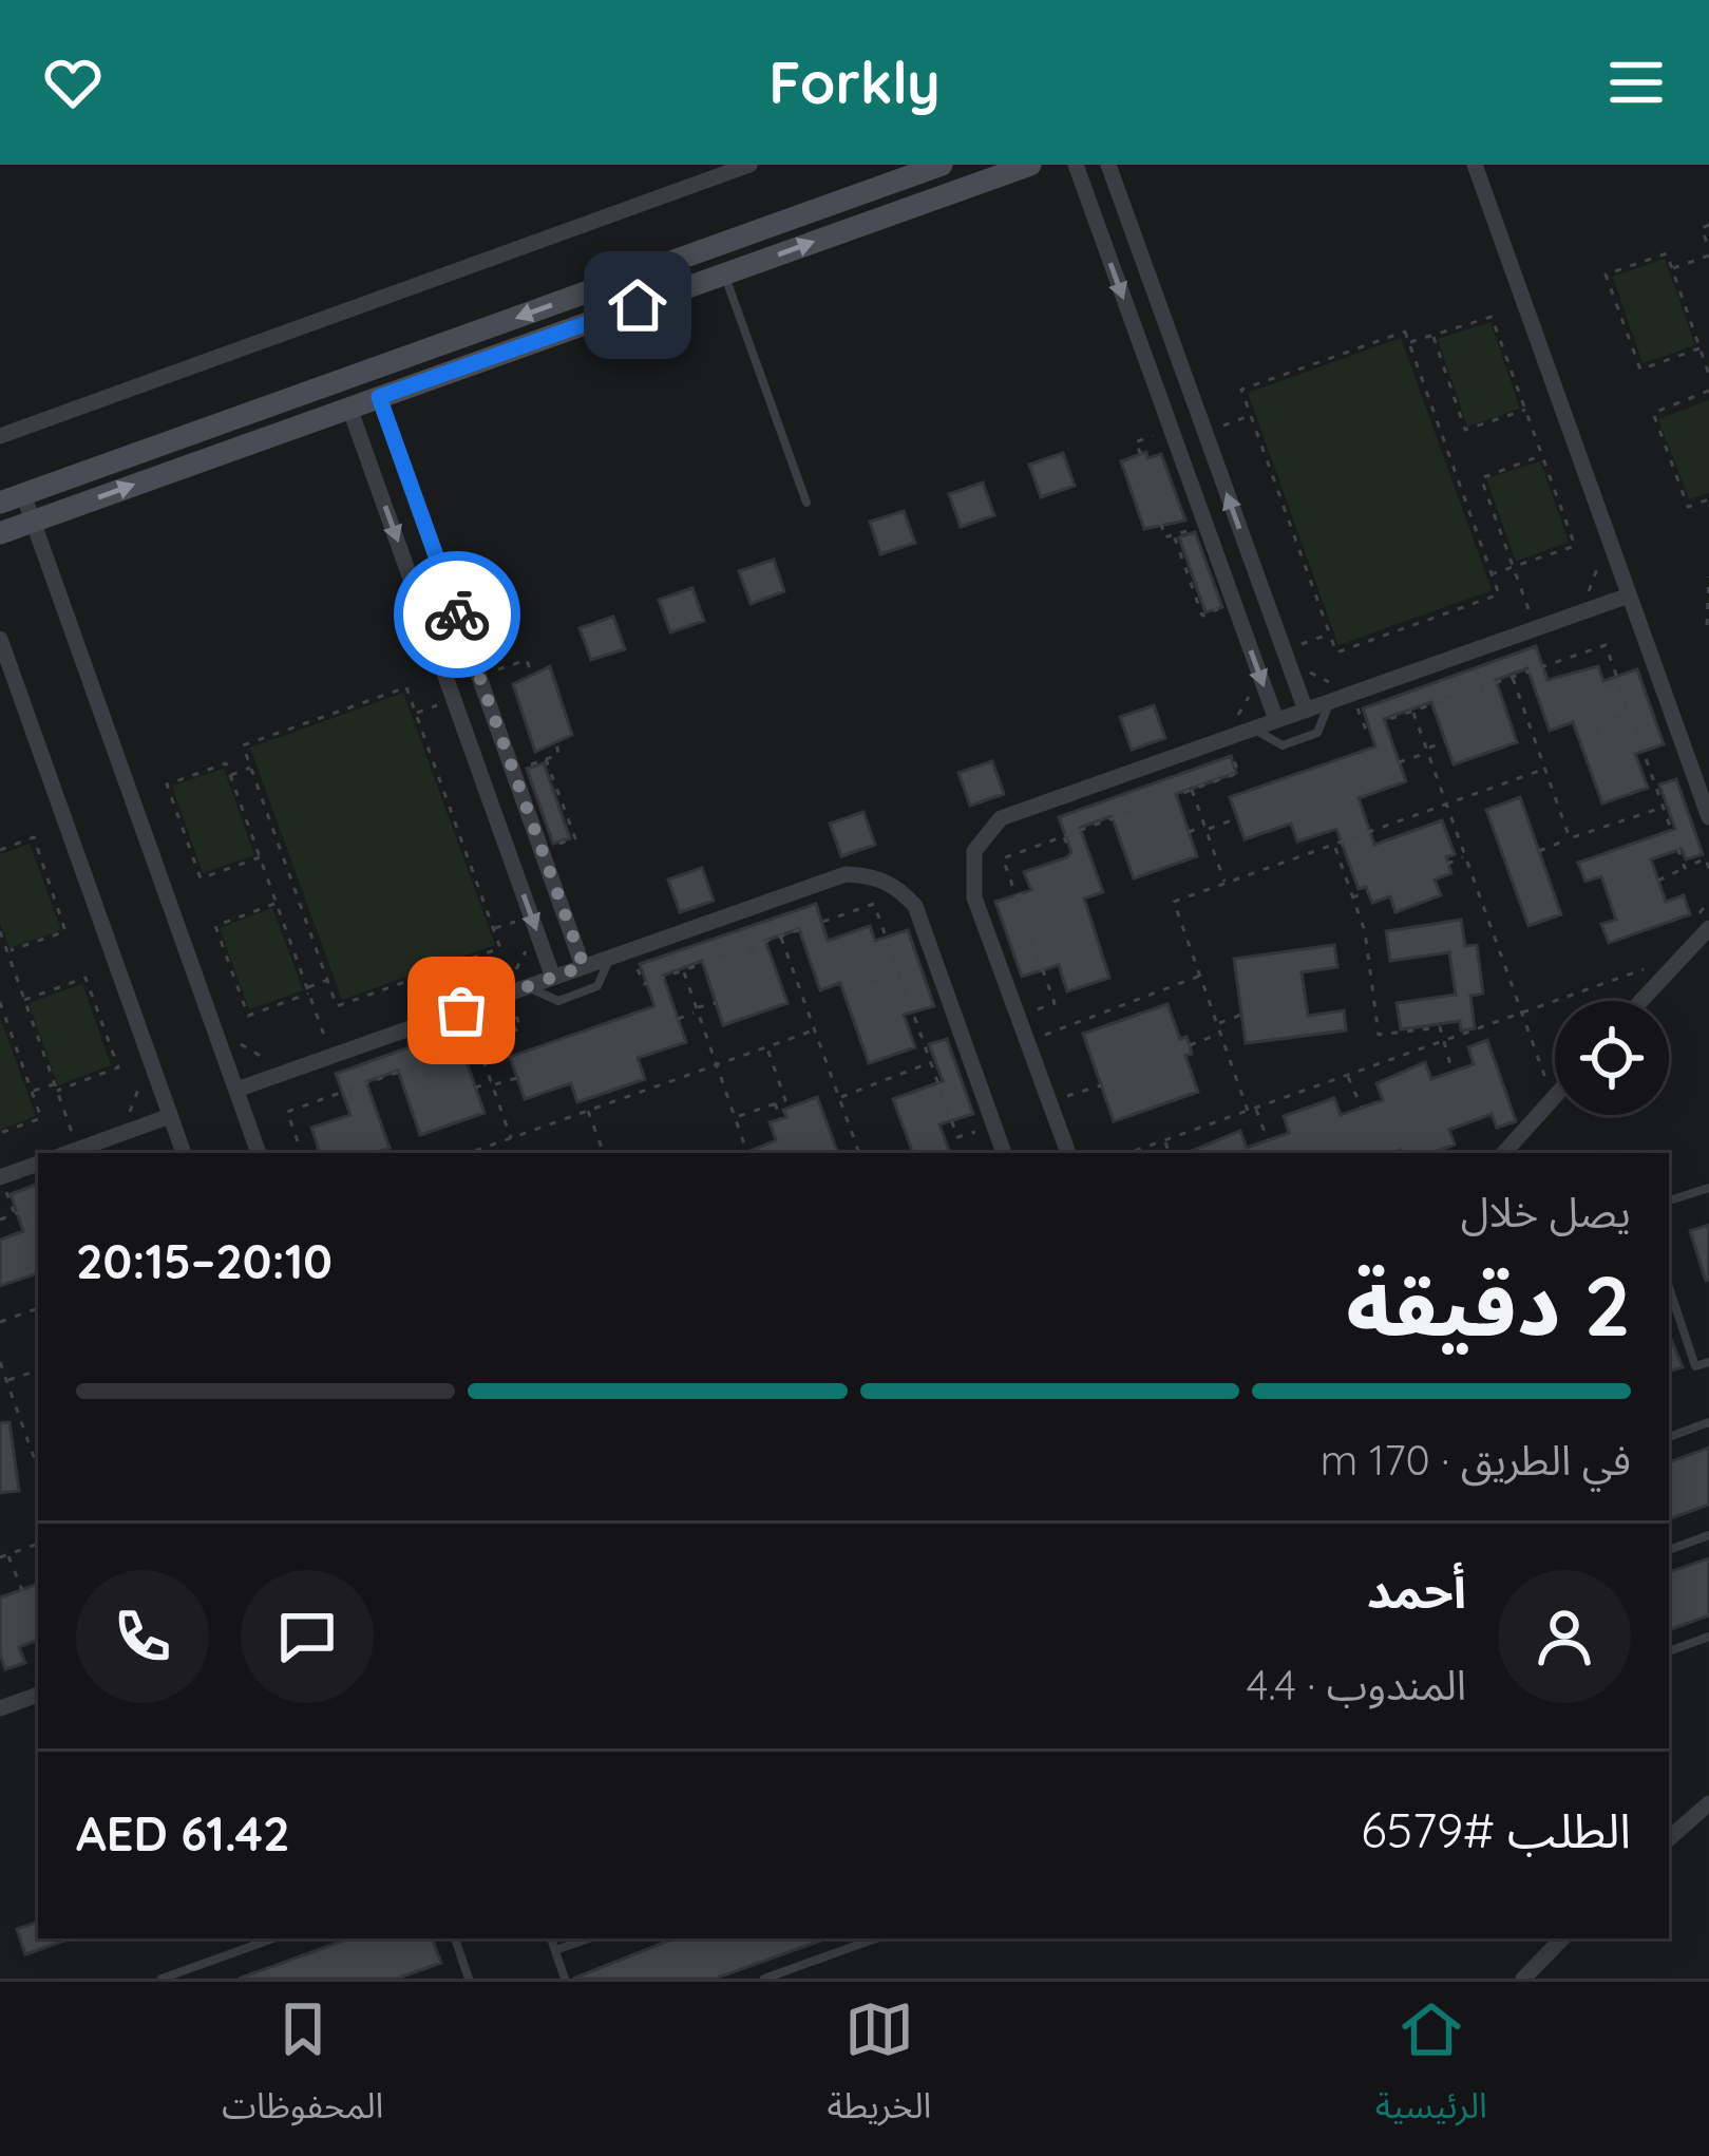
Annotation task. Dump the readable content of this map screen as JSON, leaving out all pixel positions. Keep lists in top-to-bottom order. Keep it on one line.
{"page":{"header":"Forkly","heading":["2 دقيقة","يصل خلال","20:10–20:15"],"panel":["أحمد","المندوب · 4.4","الطلب #6579","AED 61.42"],"bar":"في الطريق · 170 m","tabs":["الرئيسية","الخريطة","المحفوظات"]}}
